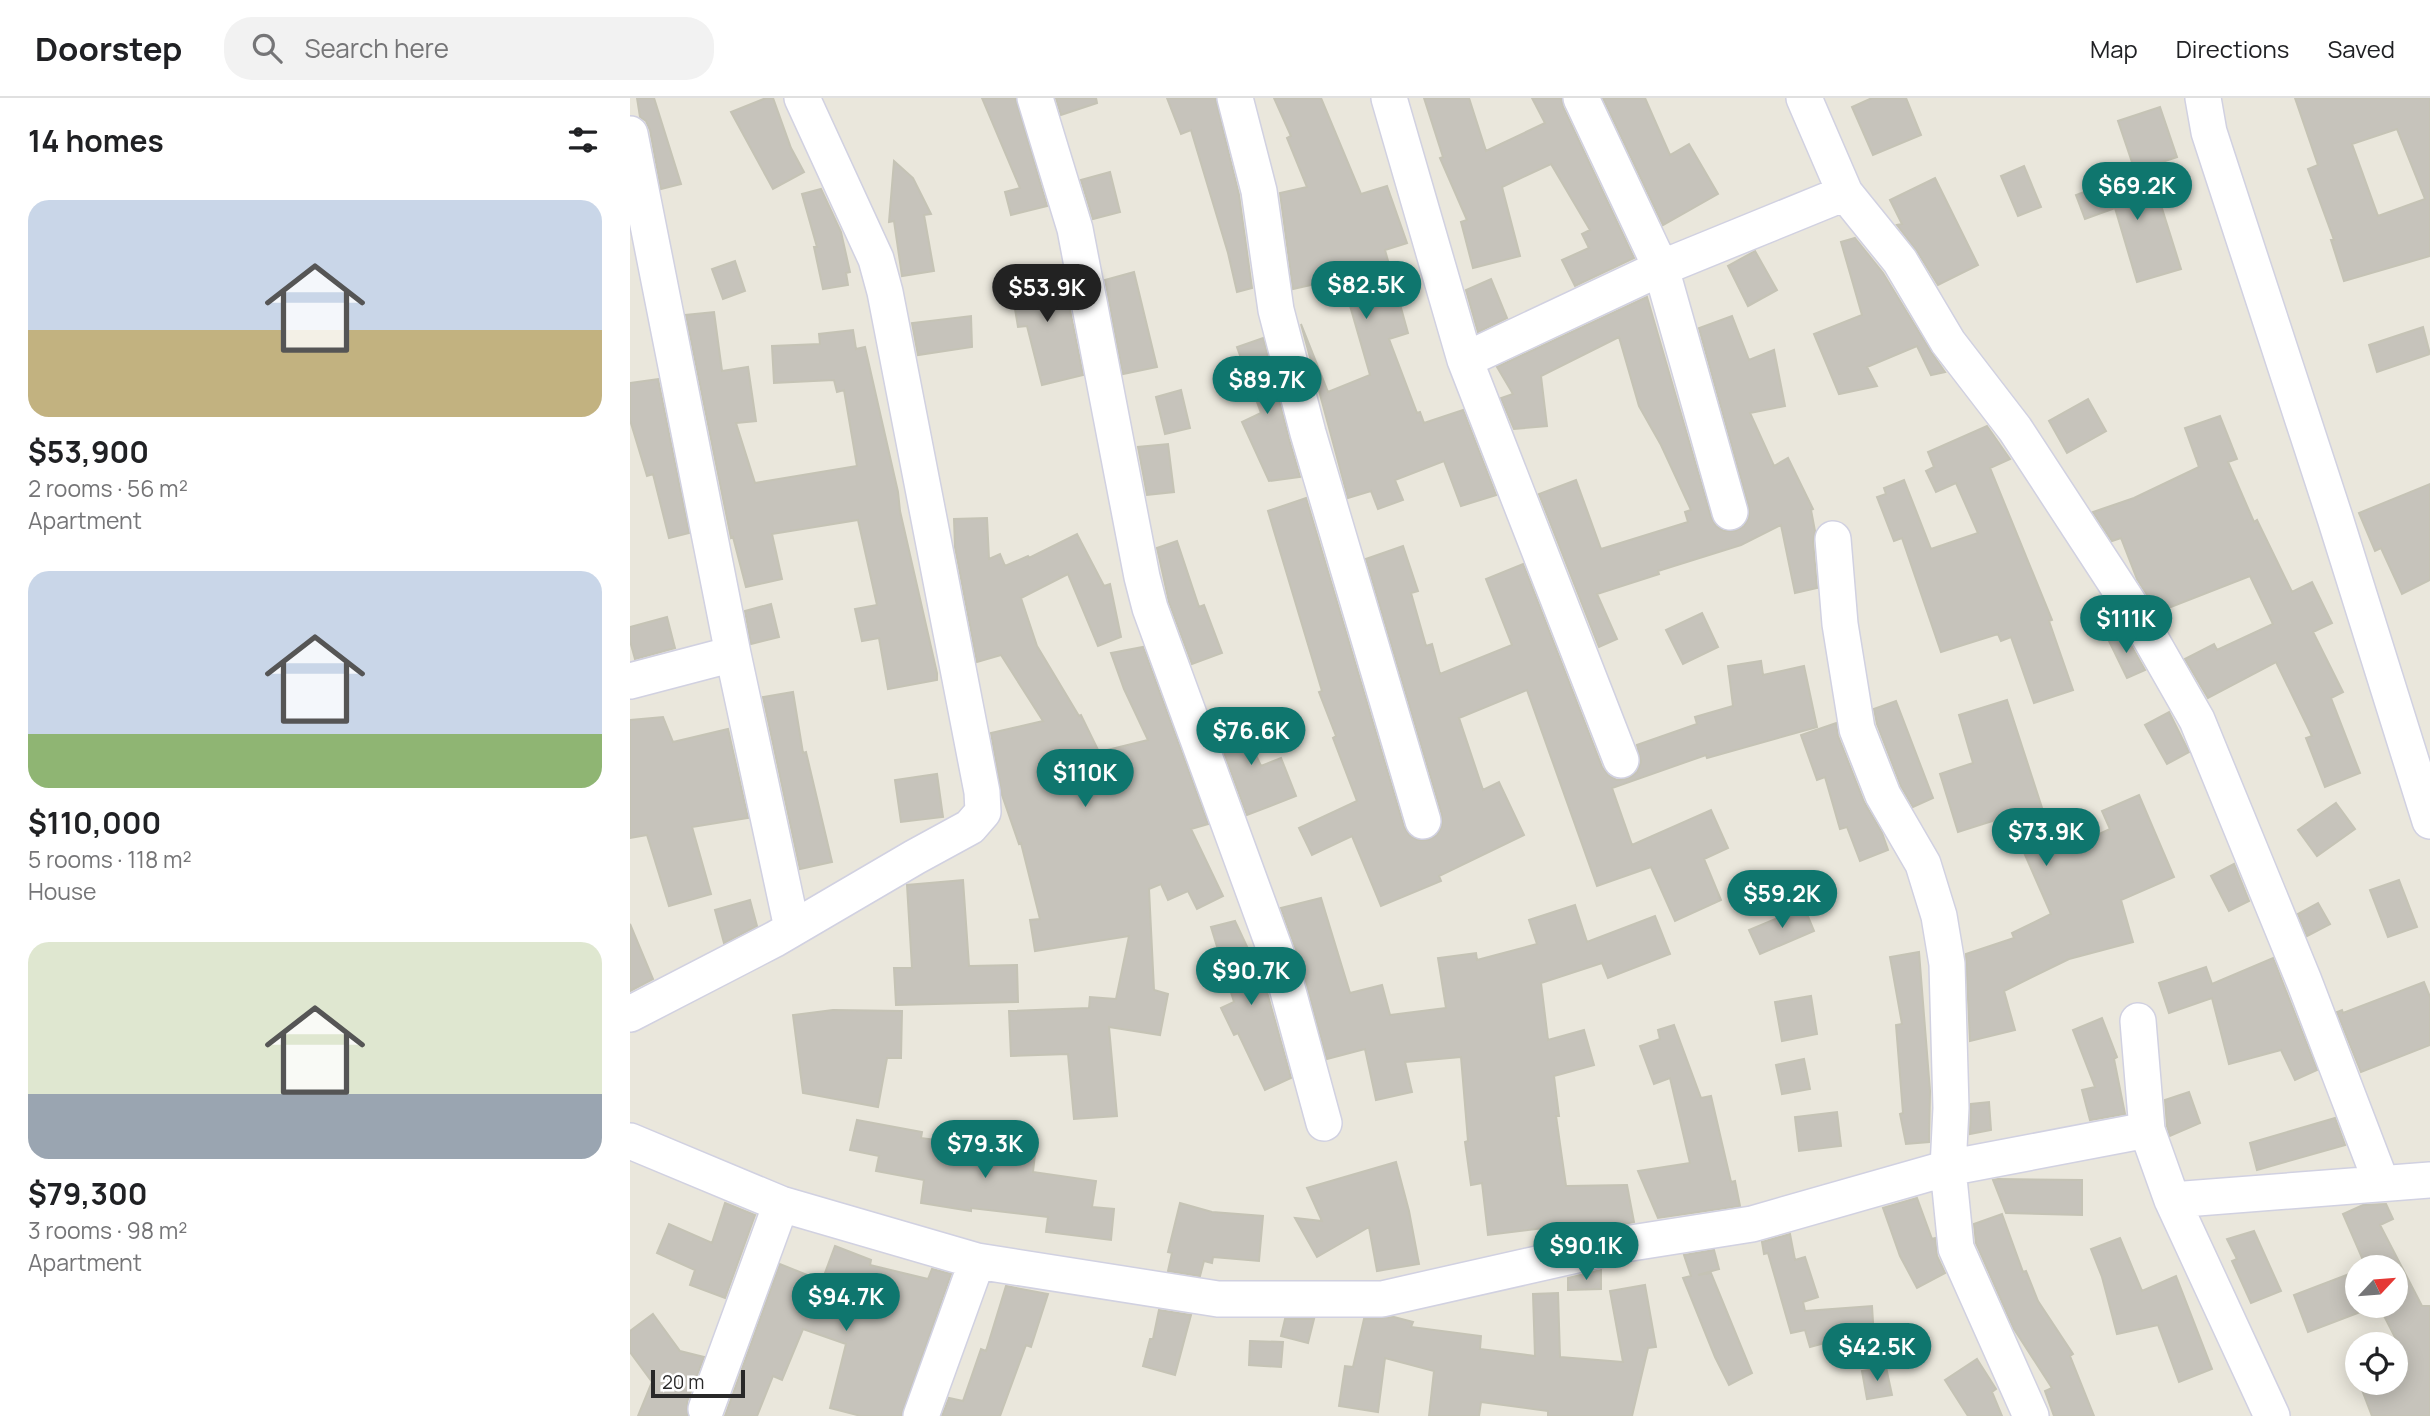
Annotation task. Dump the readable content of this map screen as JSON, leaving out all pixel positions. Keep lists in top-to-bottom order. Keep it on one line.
{"scale_bar":"20 m","north":"top right","page":{"header":"Doorstep","search":"Search here","nav":["Map","Directions","Saved"],"heading":"14 homes","price":["$69.2K","$82.5K","$53.9K","$89.7K","$111K","$76.6K","$110K","$73.9K","$59.2K","$90.7K","$79.3K","$90.1K","$94.7K","$42.5K"],"list":[{"name":"$53,900","note":"2 rooms · 56 m² · Apartment"},{"name":"$110,000","note":"5 rooms · 118 m² · House"},{"name":"$79,300","note":"3 rooms · 98 m² · Apartment"}],"scale":"20 m"}}
